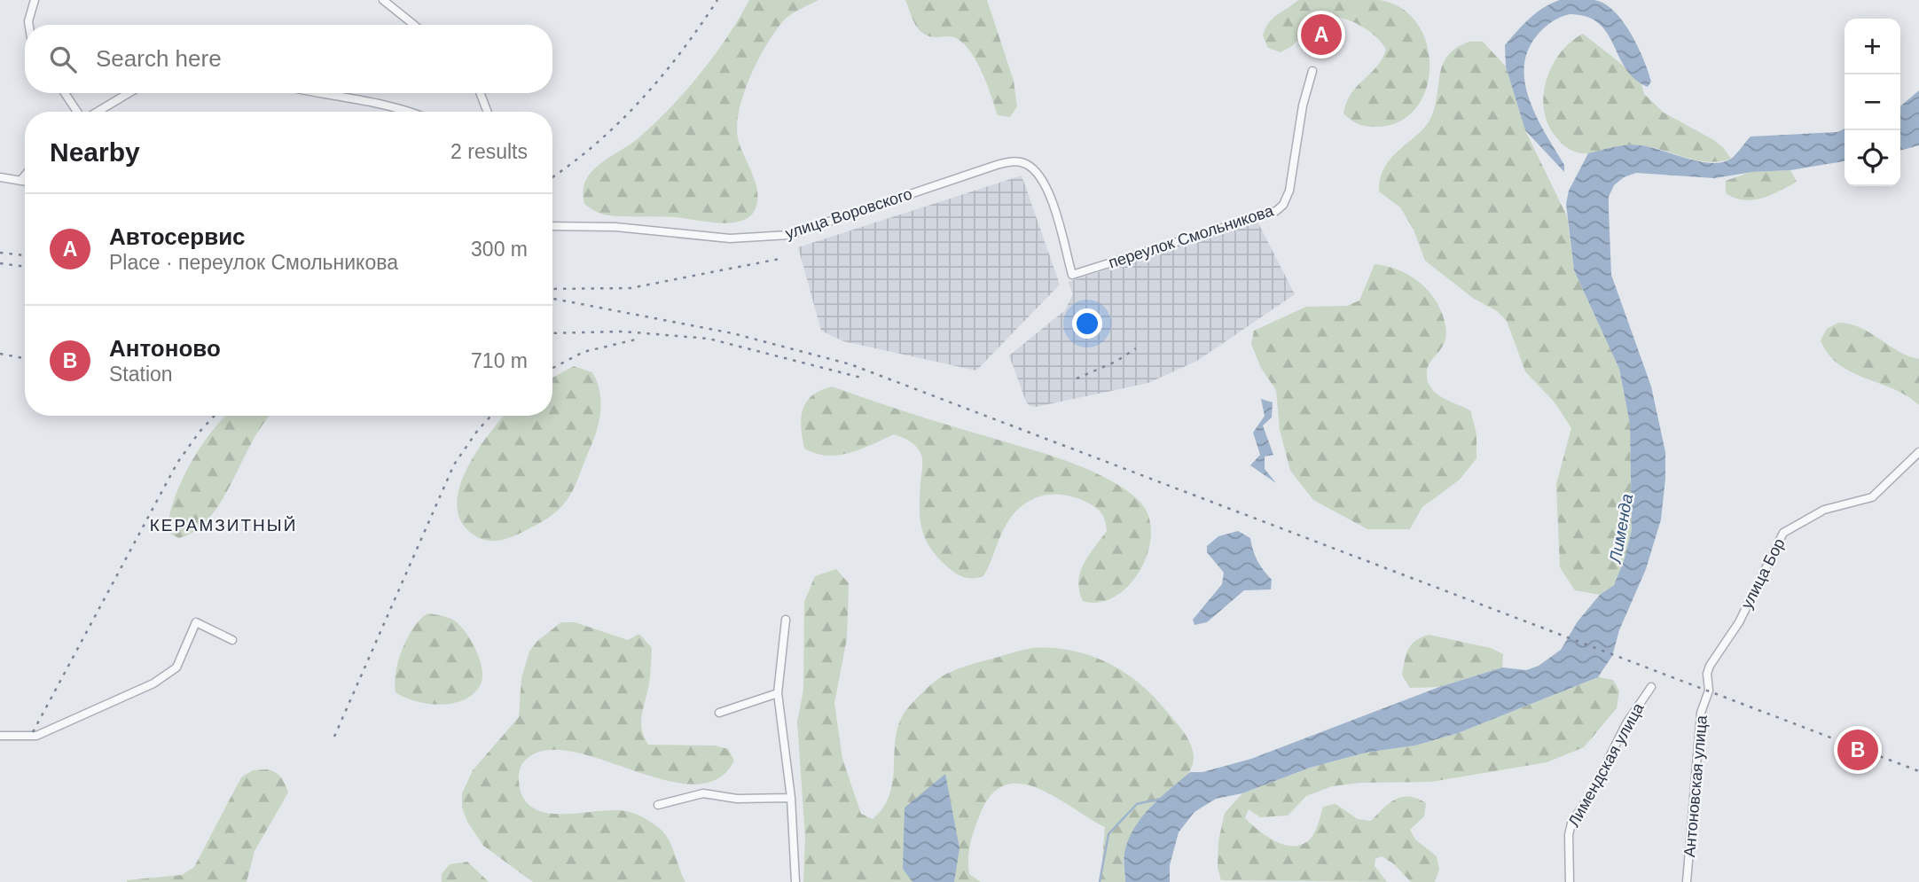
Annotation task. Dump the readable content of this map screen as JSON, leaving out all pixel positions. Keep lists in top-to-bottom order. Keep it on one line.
{"streets":{"street":["улица Воровского","переулок Смольникова","улица Бор","Лимендская улица","Антоновская улица"]},"crossings":[["улица Воровского","переулок Смольникова"],["улица Бор","Антоновская улица"]],"districts":["КЕРАМЗИТНЫЙ"],"water":["Лименда"],"page":{"pins":["A","B"],"map_buttons":["+","−"],"search":"Search here","heading":["Nearby","2 results"],"list":[{"mark":"A","name":"Автосервис","note":"Place · переулок Смольникова","value":"300 m"},{"mark":"B","name":"Антоново","note":"Station","value":"710 m"}]}}
